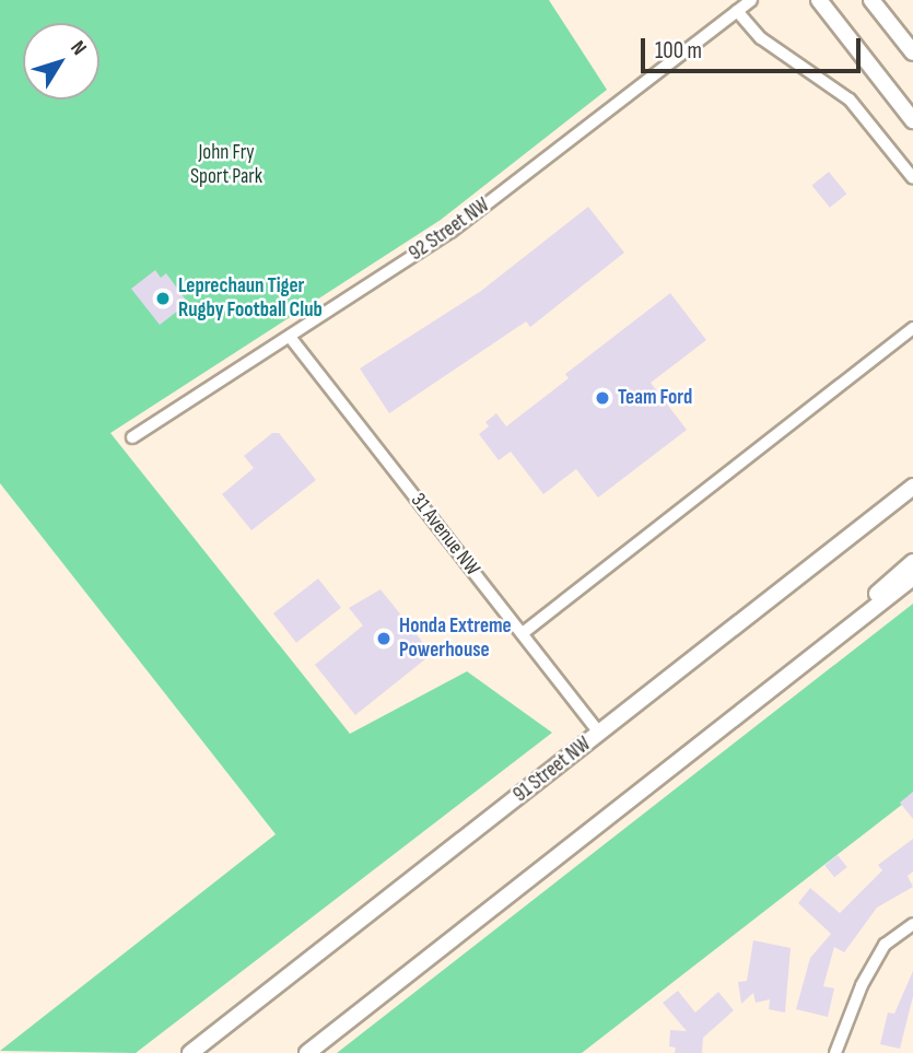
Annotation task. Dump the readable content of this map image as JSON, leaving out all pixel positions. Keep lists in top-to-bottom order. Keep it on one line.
{"streets":{"main road":["91 Street NW"],"street":["92 Street NW","31 Avenue NW"]},"crossings":[["92 Street NW","31 Avenue NW"],["31 Avenue NW","91 Street NW"]],"parks":["John Fry Sport Park"],"places":["Leprechaun Tiger Rugby Football Club","Team Ford","Honda Extreme Powerhouse"],"scale_bar":"100 m","north":"top right"}
